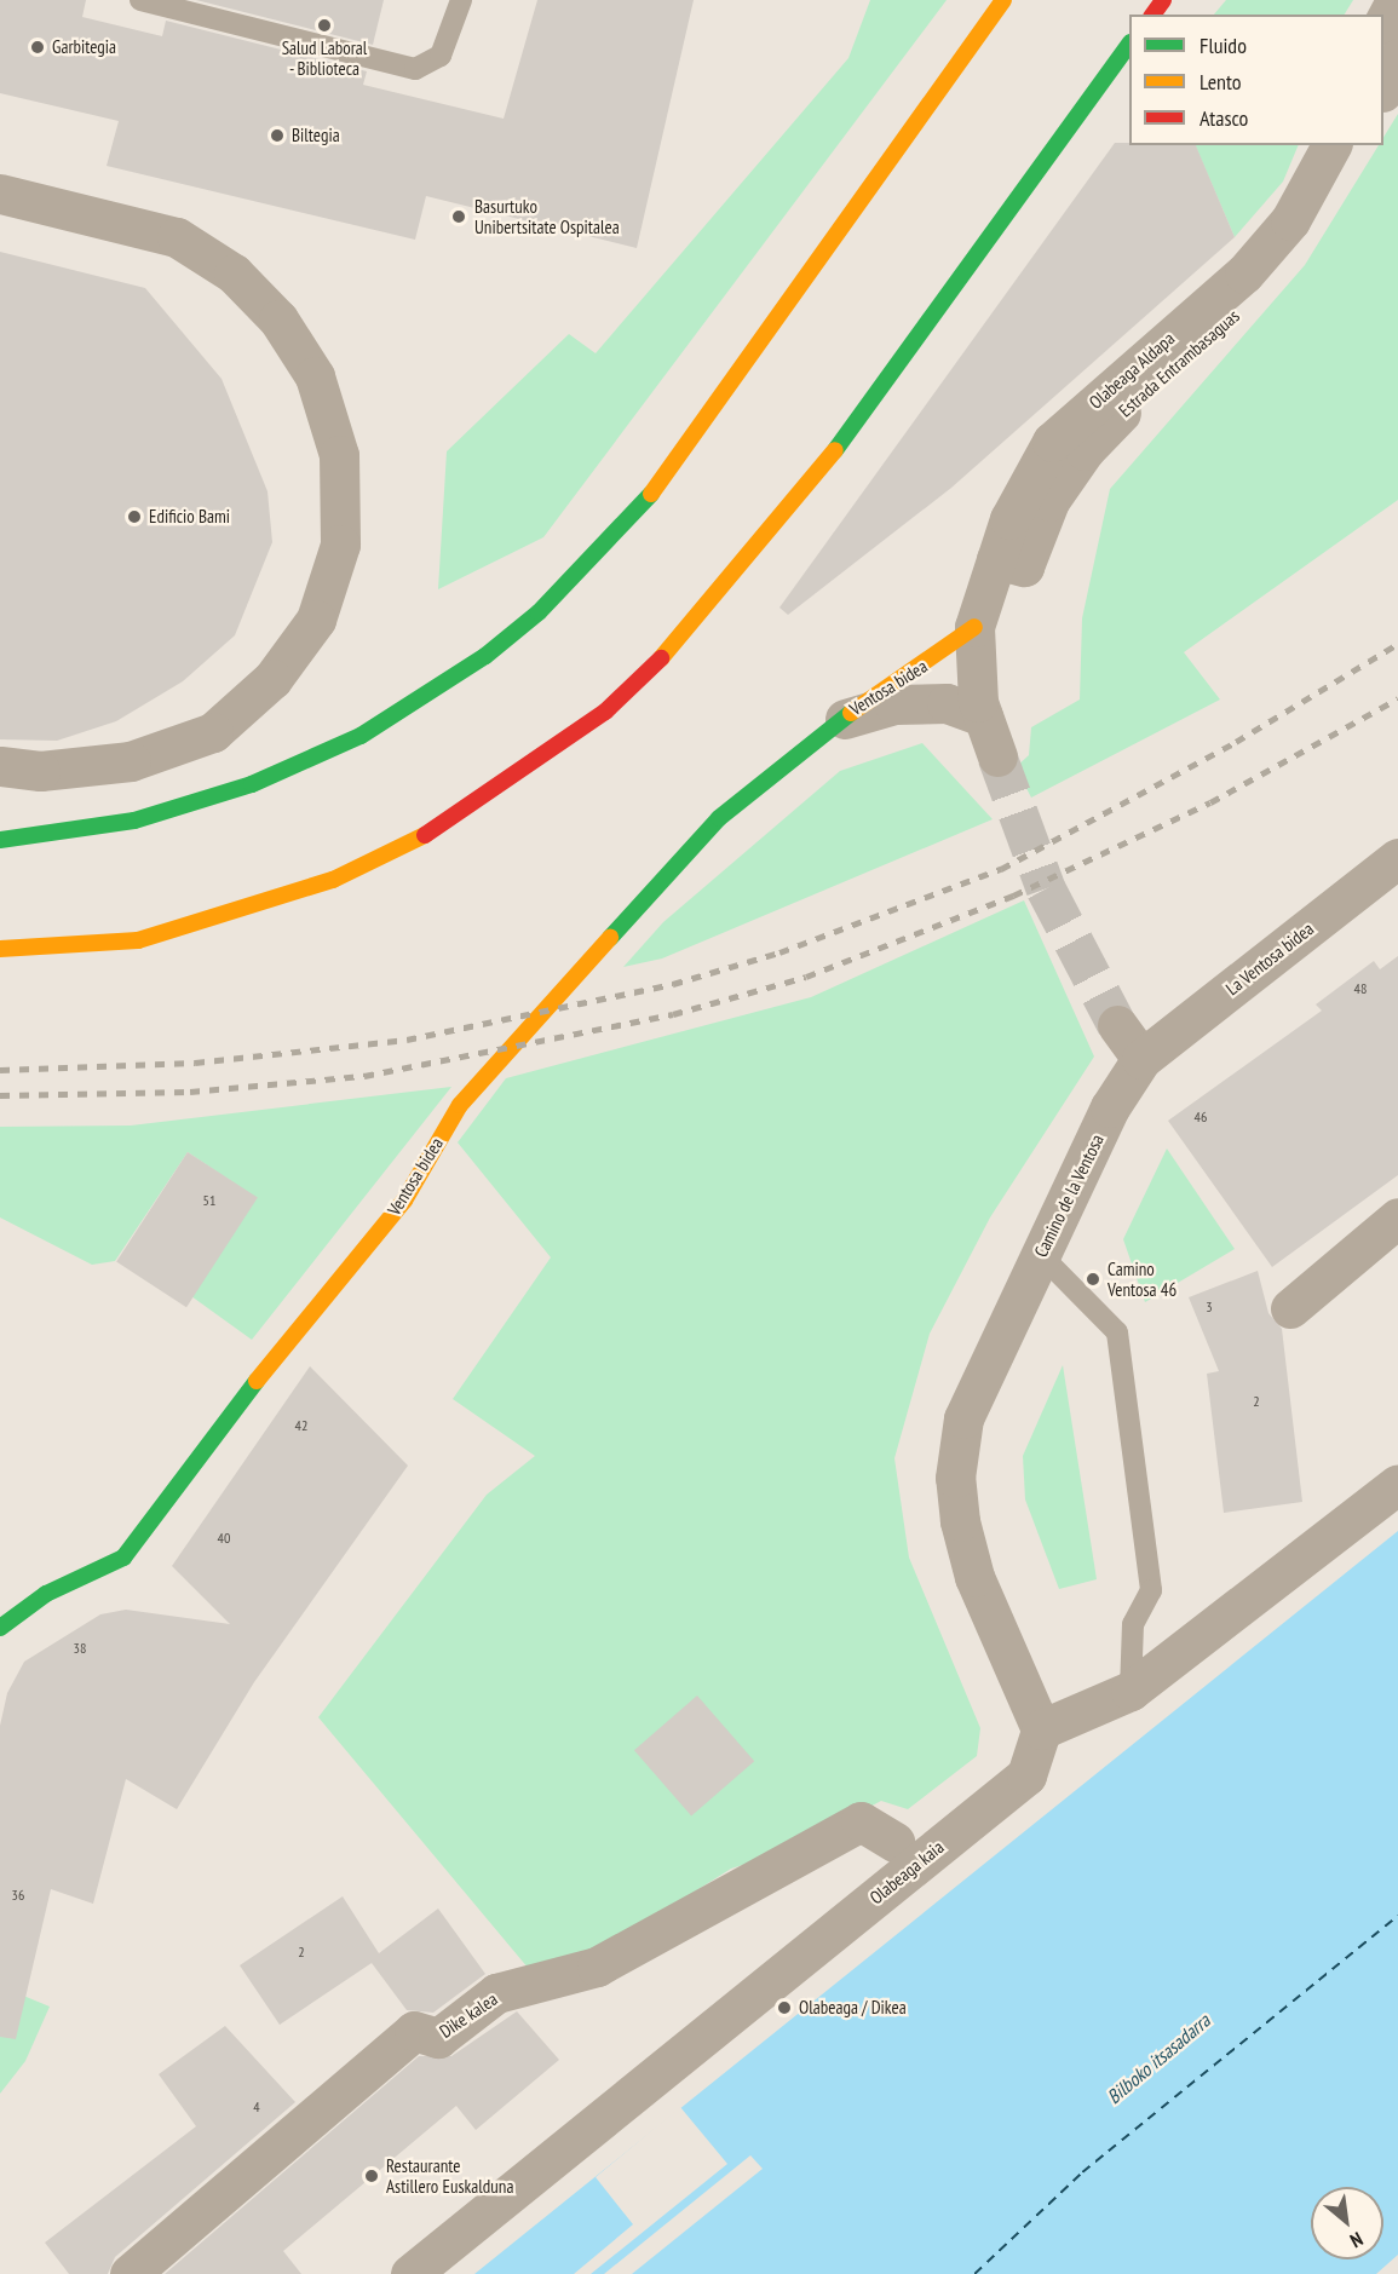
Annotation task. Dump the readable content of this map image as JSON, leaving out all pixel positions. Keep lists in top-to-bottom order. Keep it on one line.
{"streets":{"main road":["Ventosa bidea"],"street":["Estrada Entrambasaguas","Olabeaga Aldapa","La Ventosa bidea","Camino de la Ventosa","Olabeaga kaia","Dike kalea"]},"crossings":[["Estrada Entrambasaguas","Olabeaga Aldapa"],["Olabeaga Aldapa","Ventosa bidea"],["La Ventosa bidea","Camino de la Ventosa"],["Camino de la Ventosa","Olabeaga kaia"]],"water":["Bilboko itsasadarra"],"places":["Salud Laboral - Biblioteca","Garbitegia","Biltegia","Basurtuko Unibertsitate Ospitalea","Edificio Bami","Camino Ventosa 46","Olabeaga / Dikea","Restaurante Astillero Euskalduna"],"house_numbers":["48","46","51","3","2","42","40","38","36","2","4"],"legend":["Fluido","Lento","Atasco"],"north":"bottom right"}
